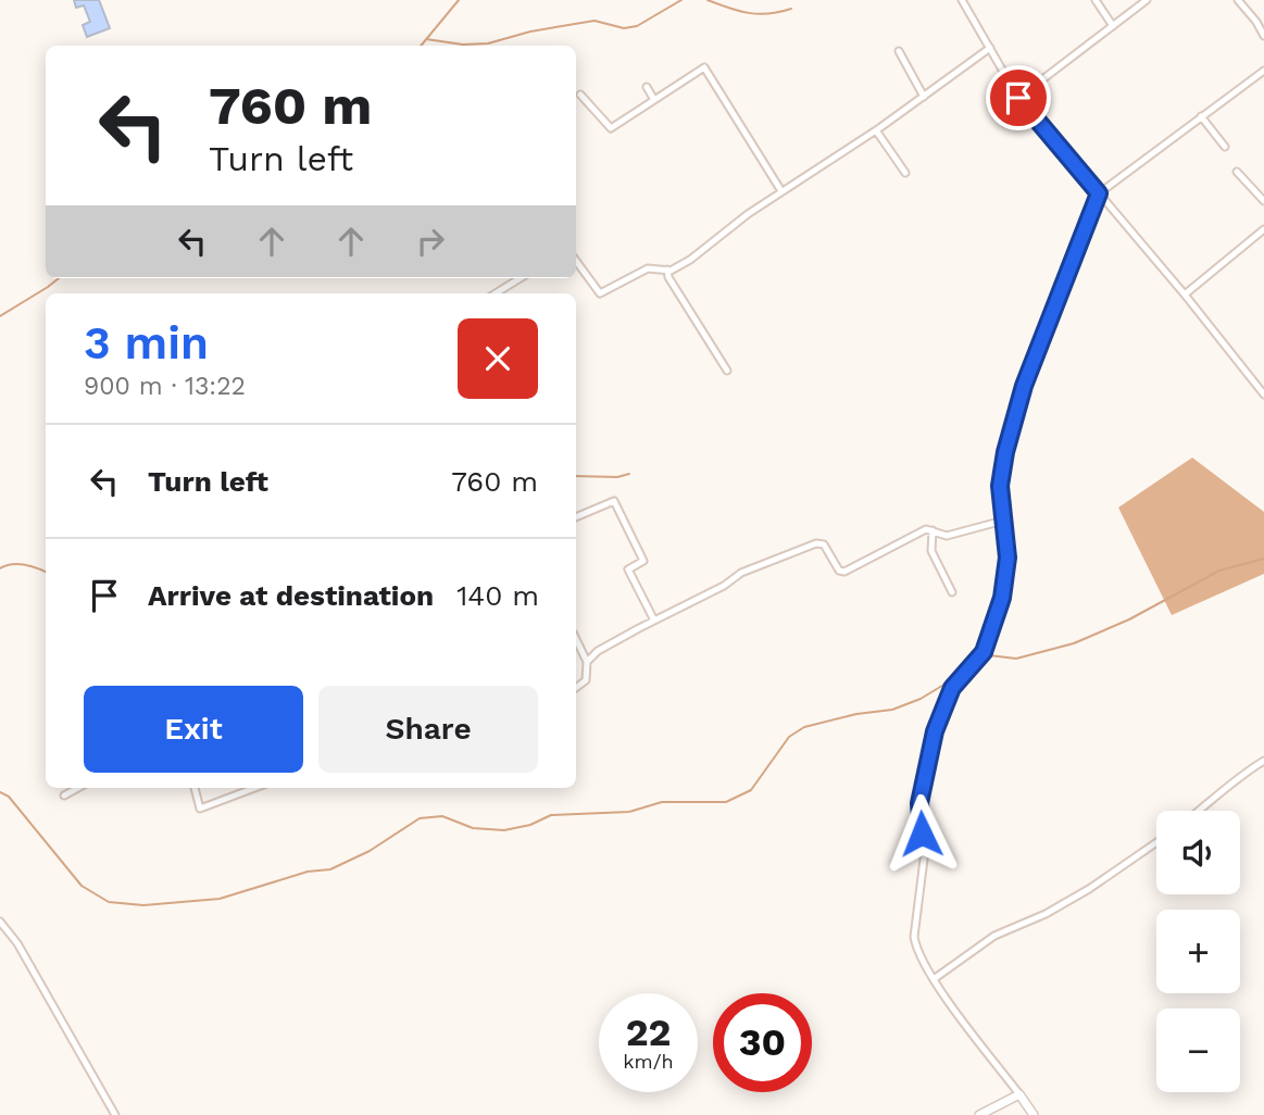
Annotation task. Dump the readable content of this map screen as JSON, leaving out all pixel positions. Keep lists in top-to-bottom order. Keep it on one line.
{"page":{"turn":["760 m","Turn left"],"heading":["3 min","900 m · 13:22"],"list":[{"name":"Turn left","value":"760 m"},{"name":"Arrive at destination","value":"140 m"}],"buttons":["Exit","Share"],"map_buttons":["+","−"],"speed":"22 km/h","limit":"30"}}
